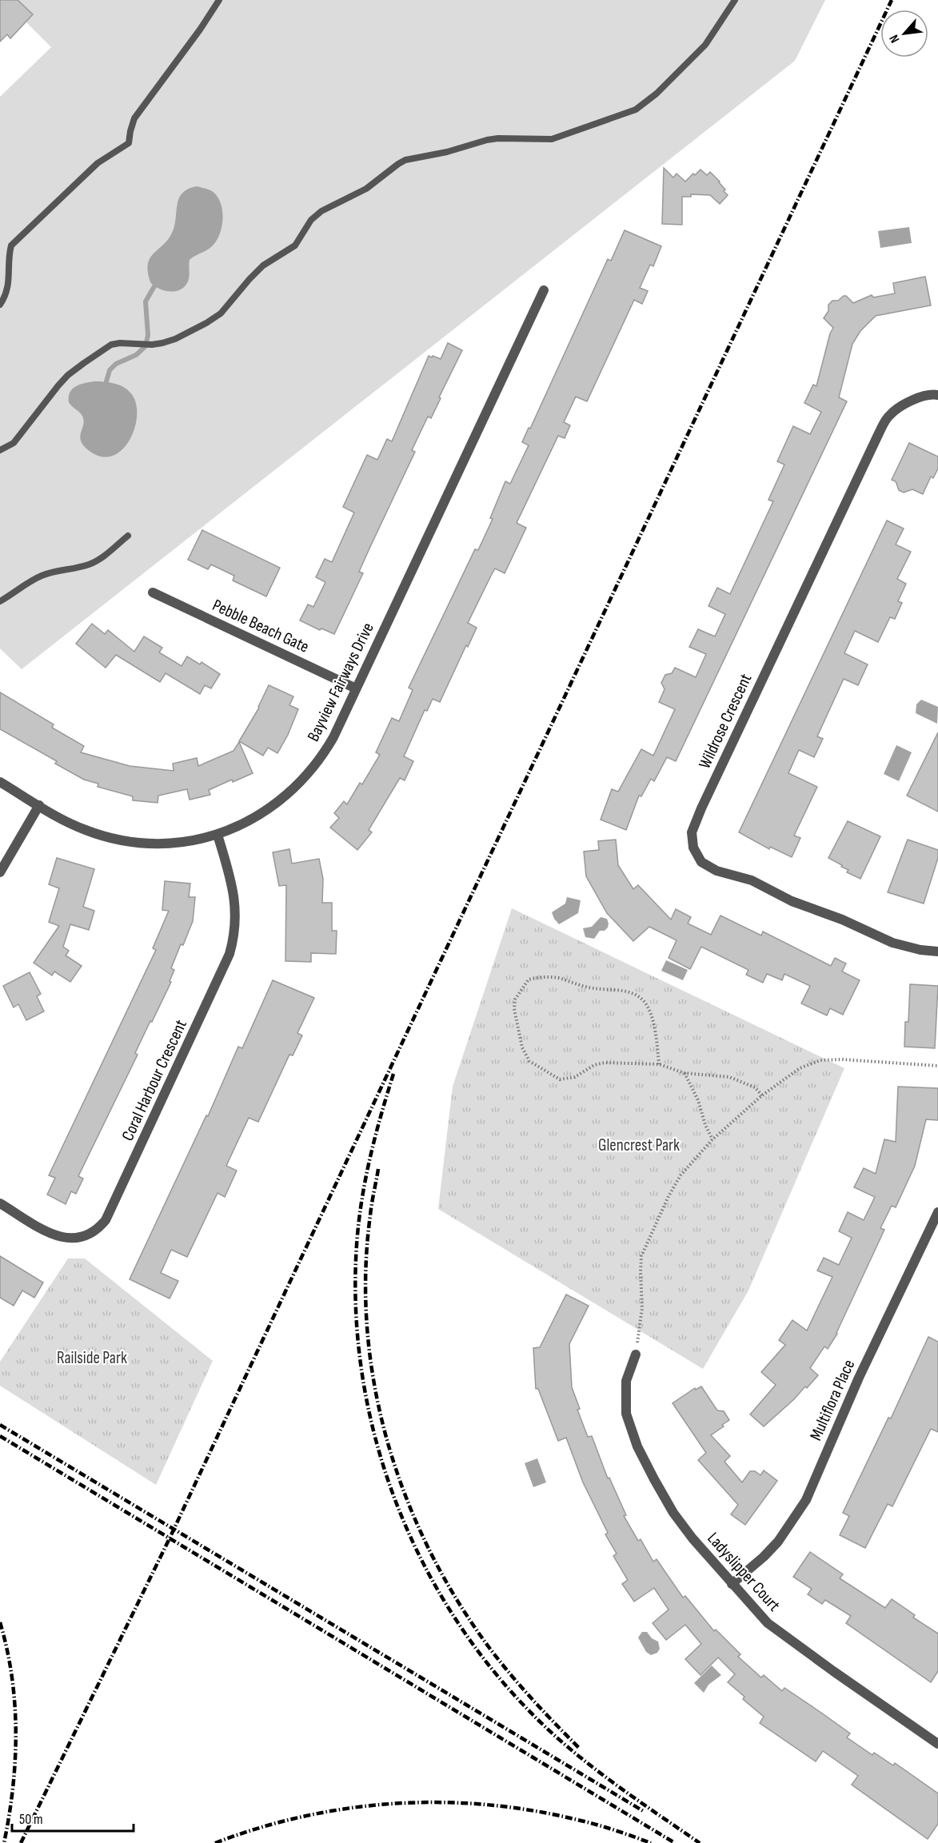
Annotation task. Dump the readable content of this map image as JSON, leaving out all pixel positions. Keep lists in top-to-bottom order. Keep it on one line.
{"streets":{"street":["Pebble Beach Gate","Bayview Fairways Drive","Wildrose Crescent","Coral Harbour Crescent","Multiflora Place","Ladyslipper Court"]},"crossings":[["Pebble Beach Gate","Bayview Fairways Drive"],["Bayview Fairways Drive","Coral Harbour Crescent"],["Multiflora Place","Ladyslipper Court"]],"parks":["Glencrest Park","Railside Park"],"scale_bar":"50 m","north":"bottom left"}
